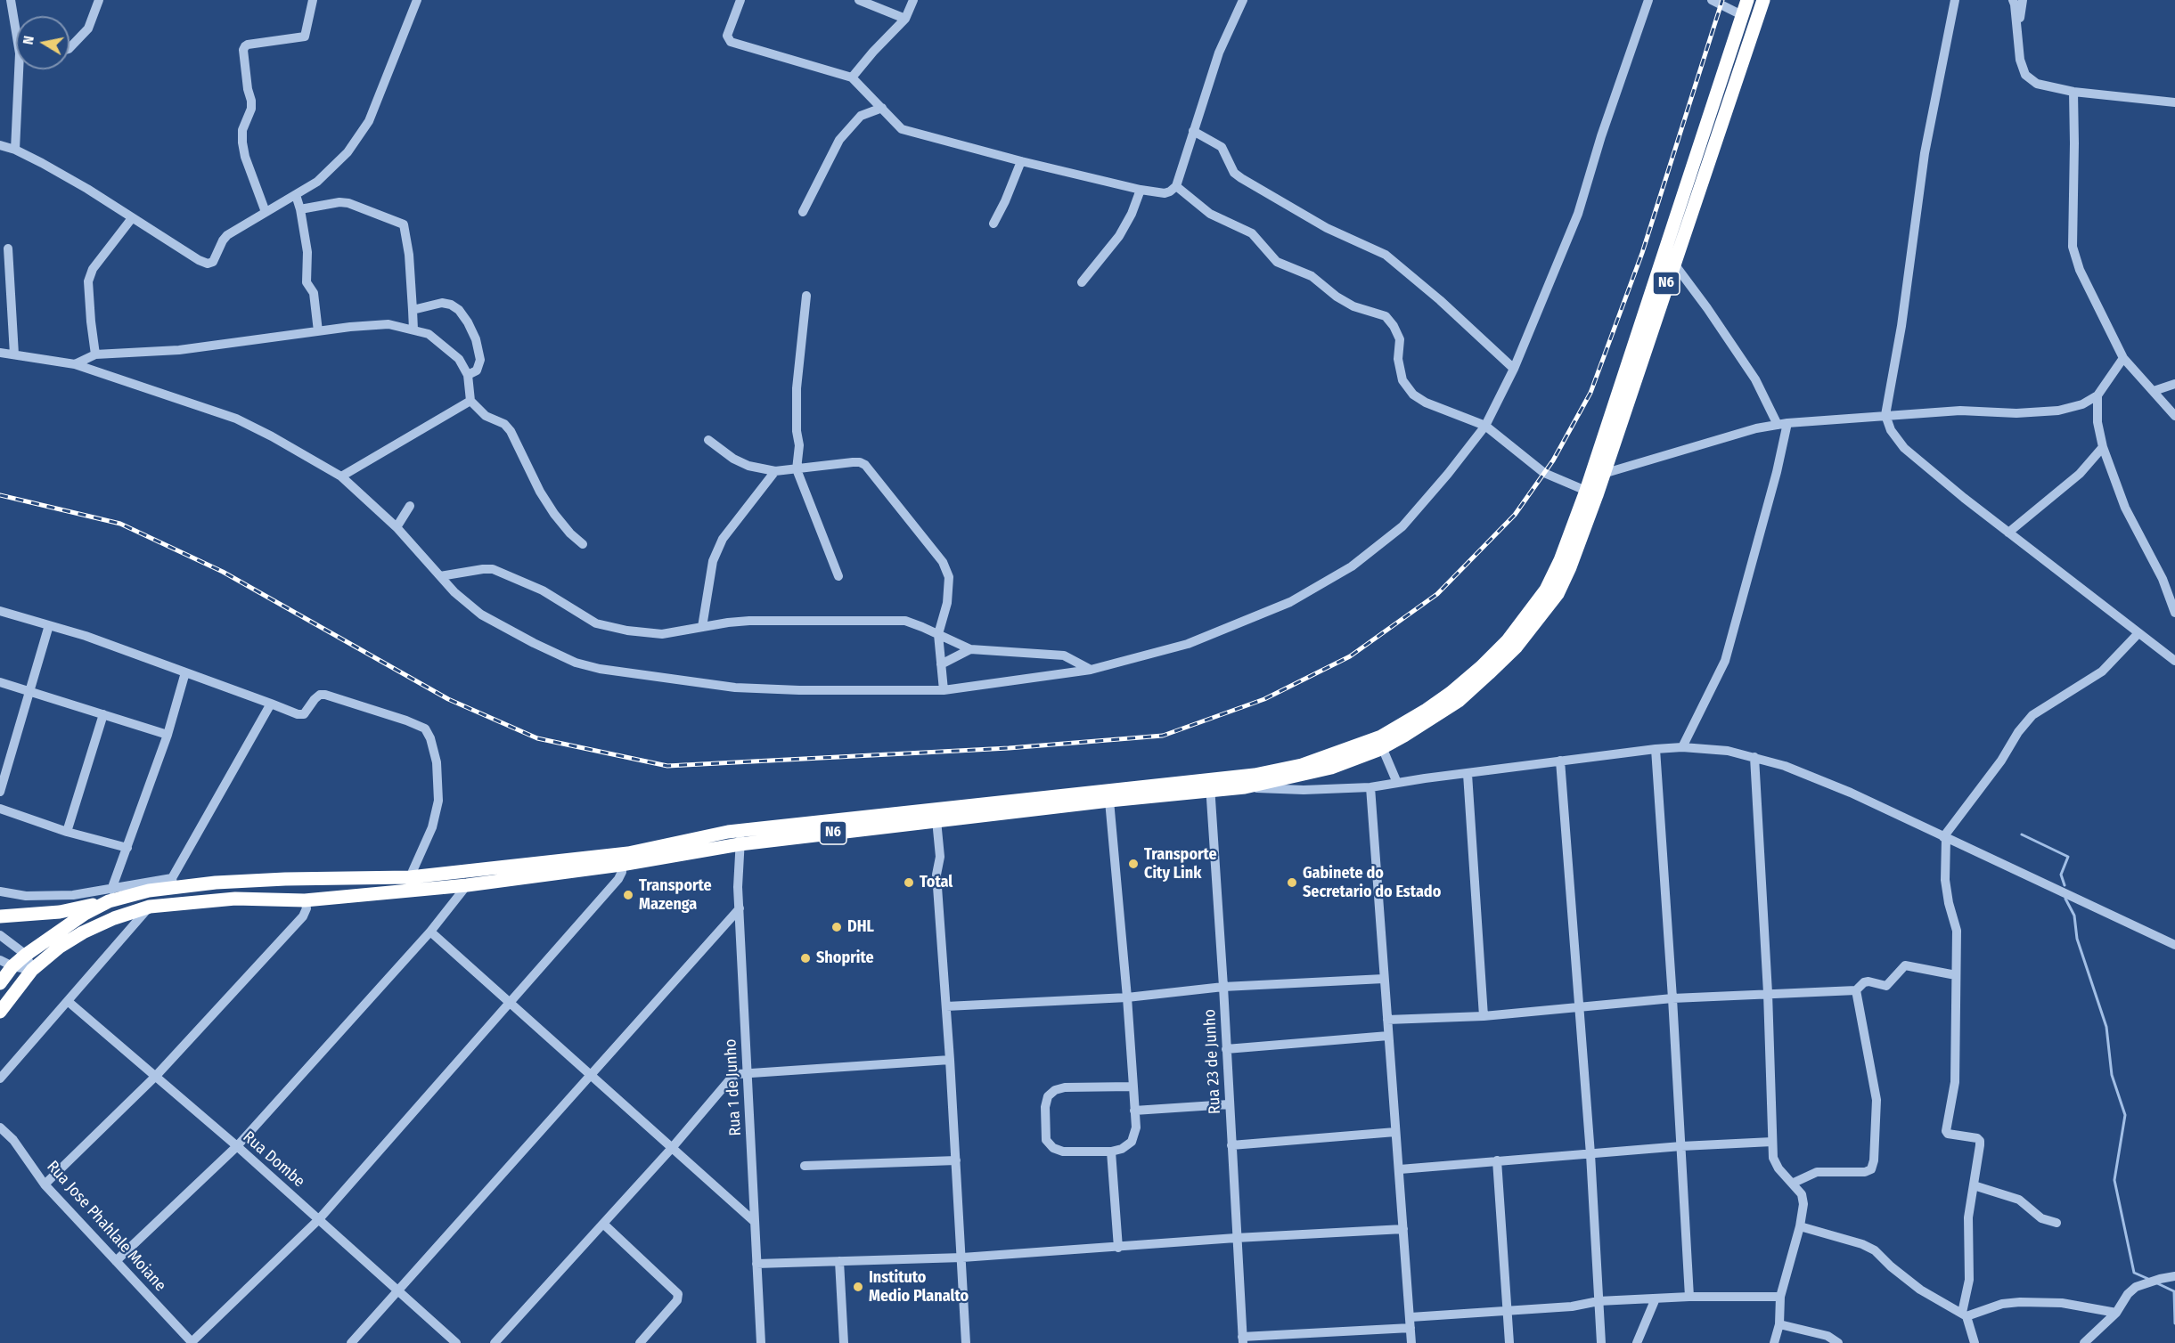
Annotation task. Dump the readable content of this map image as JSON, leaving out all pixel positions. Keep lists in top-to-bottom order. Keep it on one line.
{"streets":{"highway":["N6"],"street":["Rua 23 de Junho","Rua 1 de Junho","Rua Dombe","Rua Jose Phahlale Moiane"]},"crossings":[["N6","Rua 23 de Junho"],["N6","Rua 1 de Junho"]],"places":["Transporte City Link","Total","Gabinete do Secretario do Estado","Transporte Mazenga","DHL","Shoprite","Instituto Medio Planalto"],"north":"left"}
